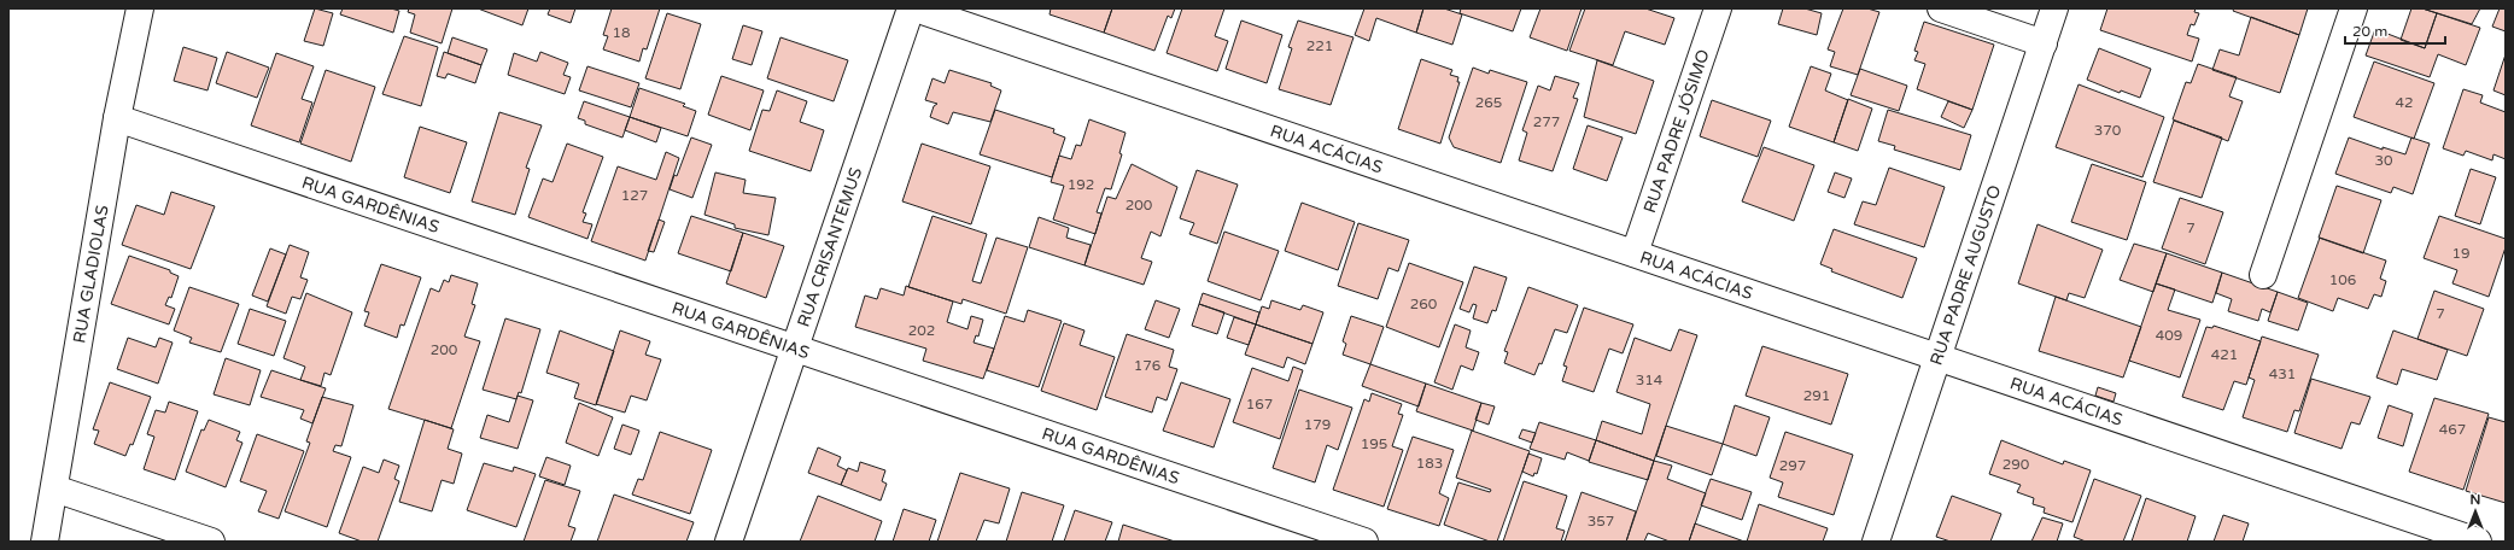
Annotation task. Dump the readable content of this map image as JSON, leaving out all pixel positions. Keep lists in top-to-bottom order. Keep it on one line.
{"streets":{"street":["RUA PADRE JÓSIMO","RUA ACÁCIAS","RUA GARDÊNIAS","RUA CRISANTEMUS","RUA GLADIOLAS","RUA PADRE AUGUSTO"]},"crossings":[["RUA PADRE JÓSIMO","RUA ACÁCIAS"],["RUA ACÁCIAS","RUA PADRE AUGUSTO"],["RUA GARDÊNIAS","RUA CRISANTEMUS"],["RUA GARDÊNIAS","RUA GLADIOLAS"]],"house_numbers":["18","221","265","42","277","370","30","192","127","200","7","19","106","260","7","202","409","200","421","176","431","314","291","167","179","467","195","183","290","297","357"],"scale_bar":"20 m","north":"top"}
